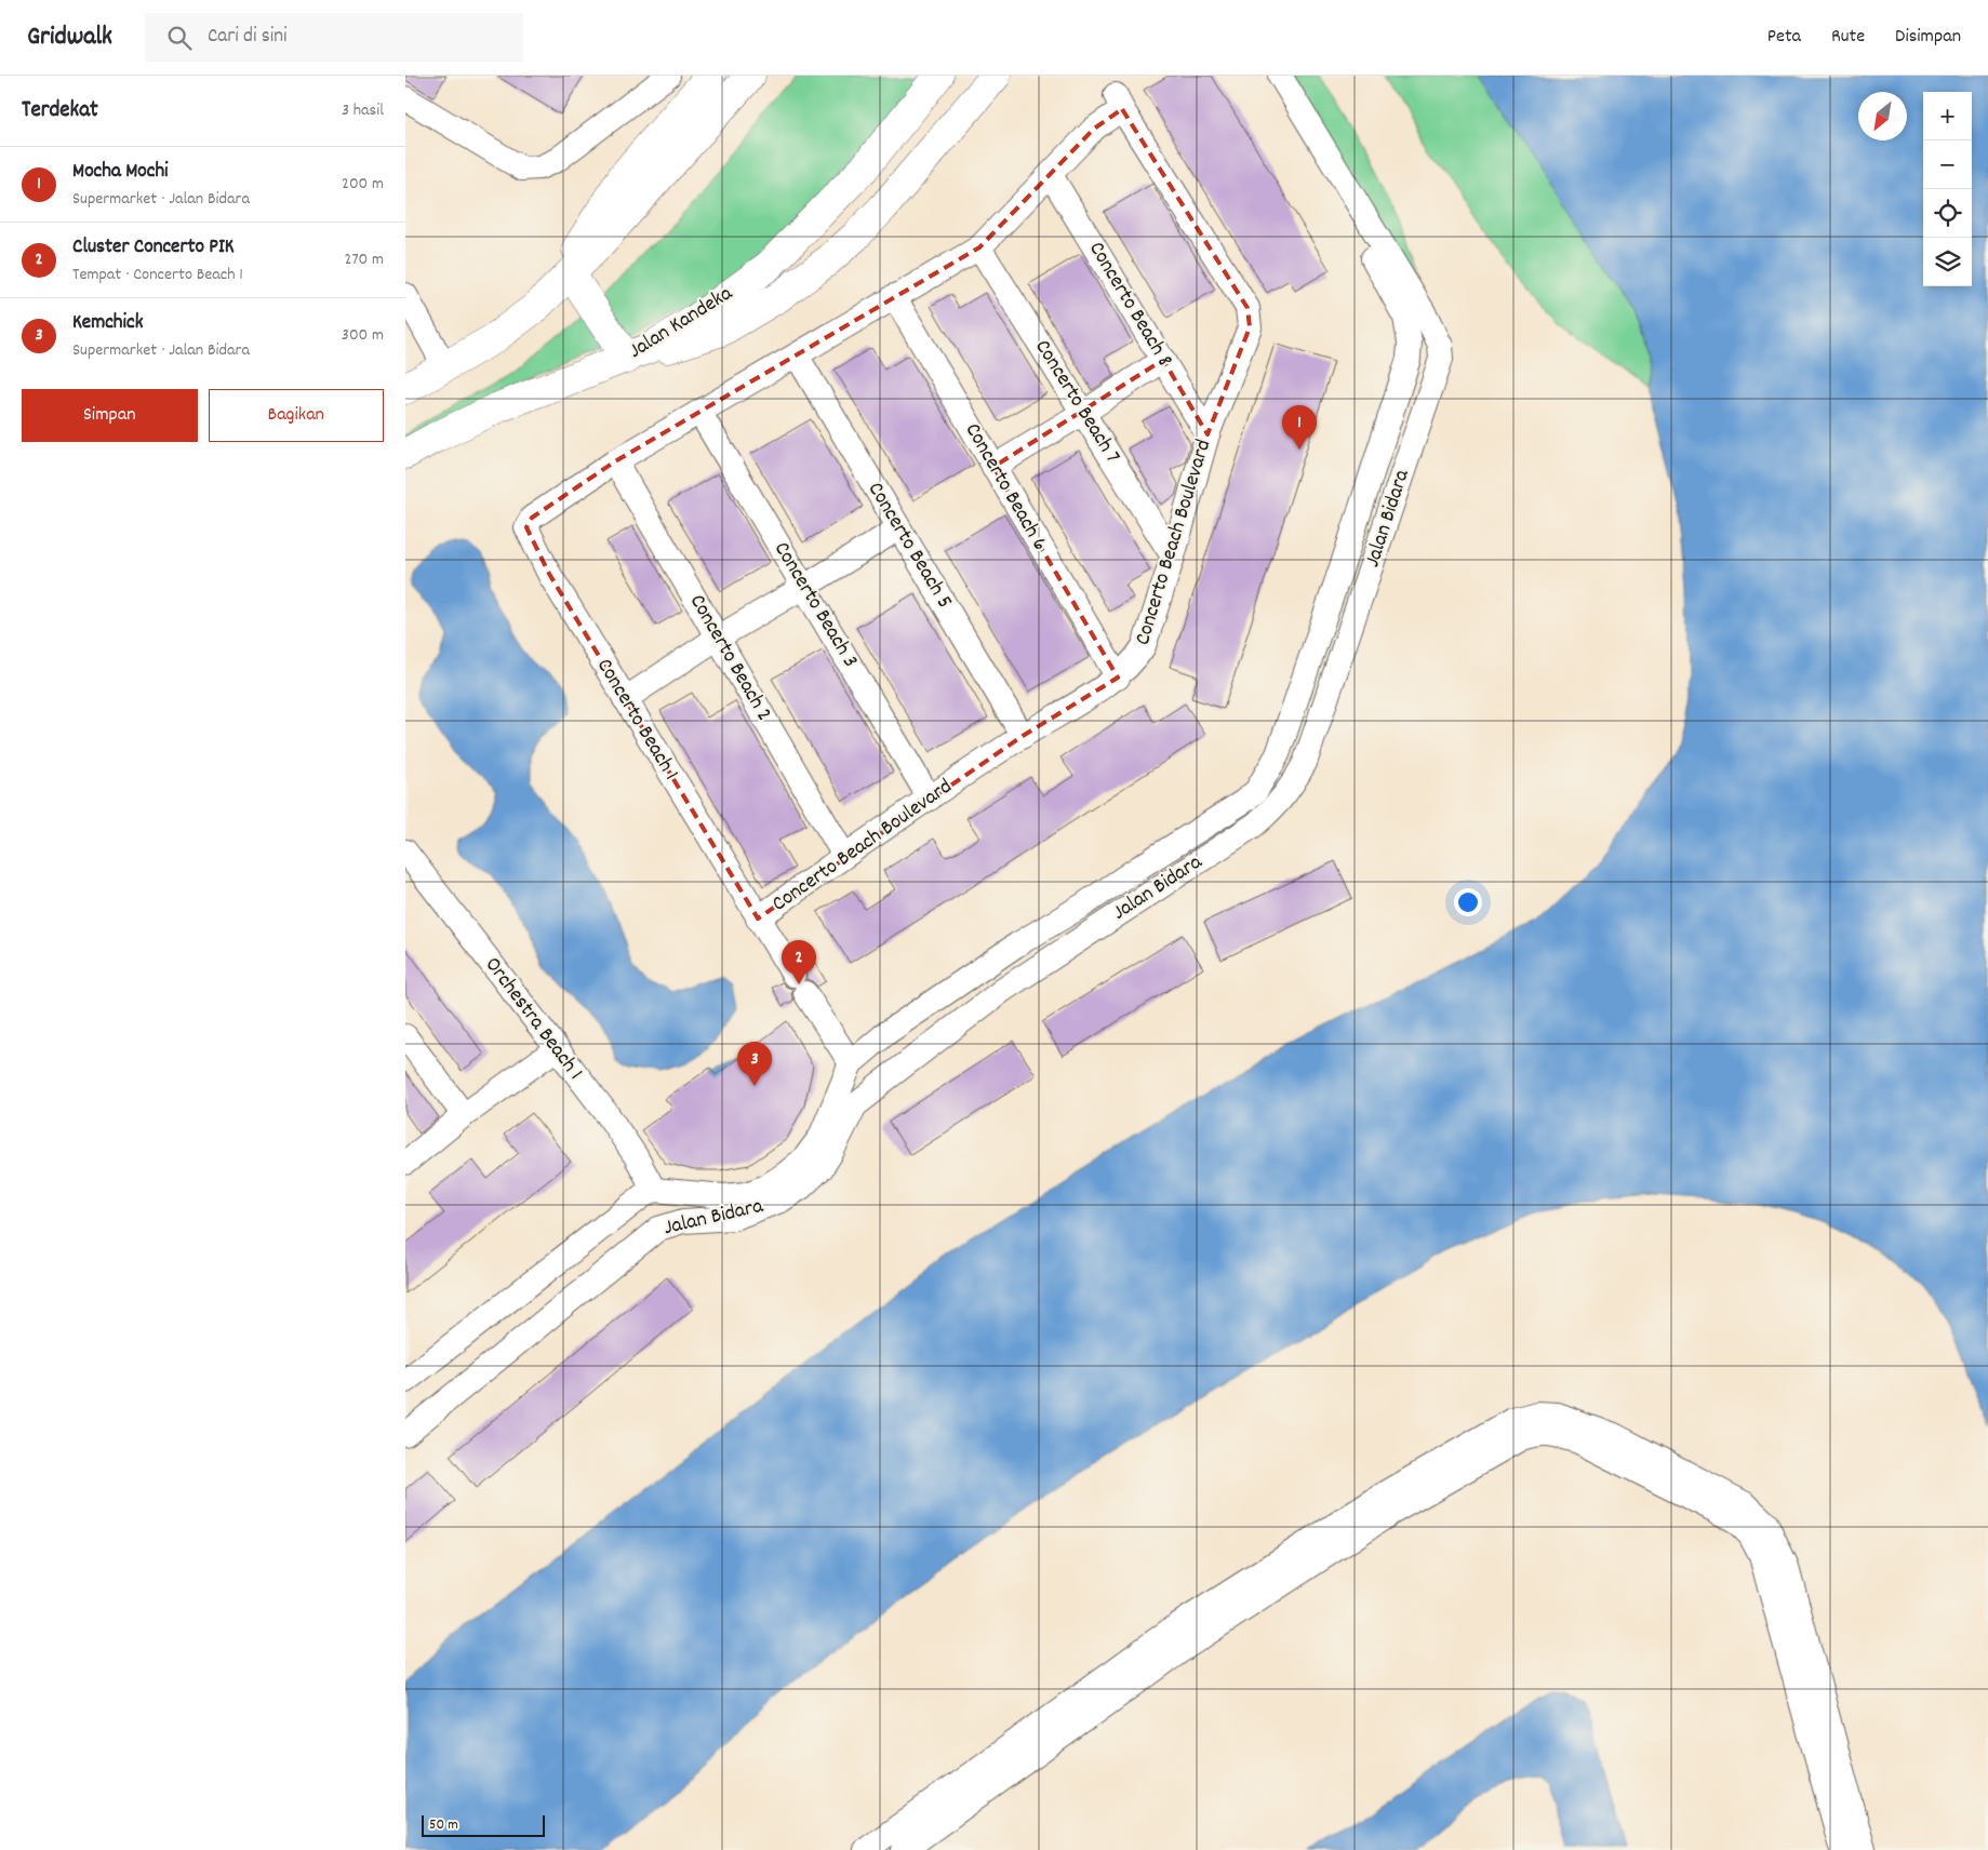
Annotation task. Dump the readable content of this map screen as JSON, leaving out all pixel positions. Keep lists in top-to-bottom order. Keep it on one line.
{"streets":{"main road":["Jalan Kandeka"],"street":["Concerto Beach 8","Concerto Beach 7","Concerto Beach 6","Jalan Bidara","Concerto Beach Boulevard","Concerto Beach 5","Concerto Beach 3","Concerto Beach 2","Concerto Beach 1","Orchestra Beach 1"]},"crossings":[["Concerto Beach 8","Concerto Beach Boulevard"],["Concerto Beach 7","Concerto Beach Boulevard"],["Concerto Beach 6","Concerto Beach Boulevard"],["Jalan Bidara","Concerto Beach 1"],["Jalan Bidara","Orchestra Beach 1"],["Concerto Beach Boulevard","Concerto Beach 5"],["Concerto Beach Boulevard","Concerto Beach 3"],["Concerto Beach Boulevard","Concerto Beach 2"],["Concerto Beach Boulevard","Concerto Beach 1"],["Concerto Beach 2","Concerto Beach 1"]],"scale_bar":"50 m","north":"bottom left","page":{"header":"Gridwalk","search":"Cari di sini","nav":["Peta","Rute","Disimpan"],"heading":["Terdekat","3 hasil"],"map_buttons":["+","−"],"list":[{"mark":"1","name":"Mocha Mochi","note":"Supermarket · Jalan Bidara","value":"200 m"},{"mark":"2","name":"Cluster Concerto PIK","note":"Tempat · Concerto Beach 1","value":"270 m"},{"mark":"3","name":"Kemchick","note":"Supermarket · Jalan Bidara","value":"300 m"}],"buttons":["Simpan","Bagikan"],"pins":["1","2","3"],"scale":"50 m"}}
